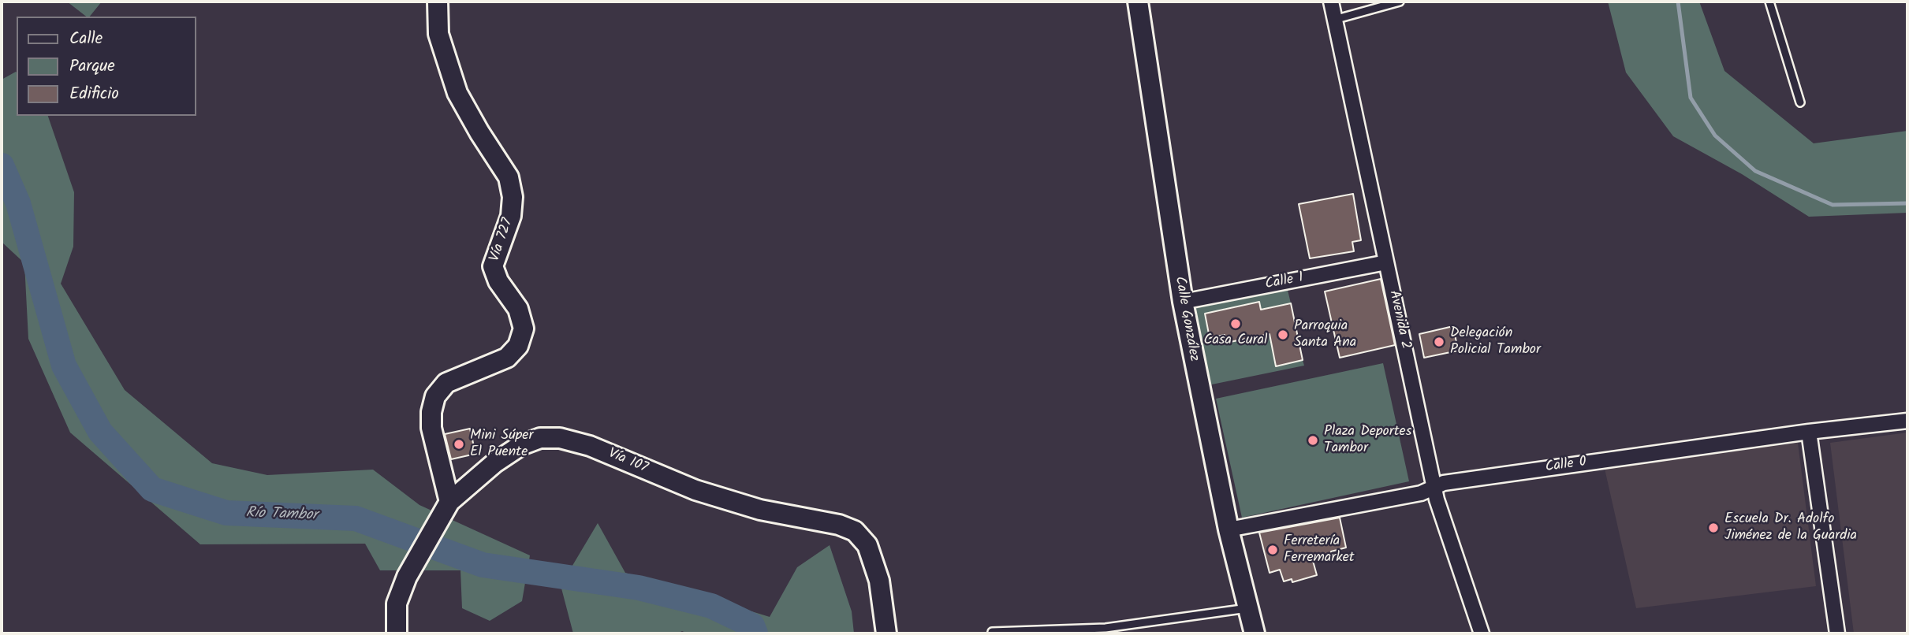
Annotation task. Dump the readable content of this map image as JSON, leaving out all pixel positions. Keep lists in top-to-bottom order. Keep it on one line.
{"streets":{"street":["Vía 727","Calle 1","Calle González","Avenida 2","Vía 107","Calle 0"]},"crossings":[["Vía 727","Vía 107"],["Calle 1","Calle González"],["Calle 1","Avenida 2"],["Calle González","Calle 0"],["Avenida 2","Calle 0"]],"water":["Río Tambor"],"places":["Casa Cural","Parroquia Santa Ana","Delegación Policial Tambor","Plaza Deportes Tambor","Mini Súper El Puente","Escuela Dr. Adolfo Jiménez de la Guardia","Ferretería Ferremarket"],"legend":["Calle","Parque","Edificio"]}
